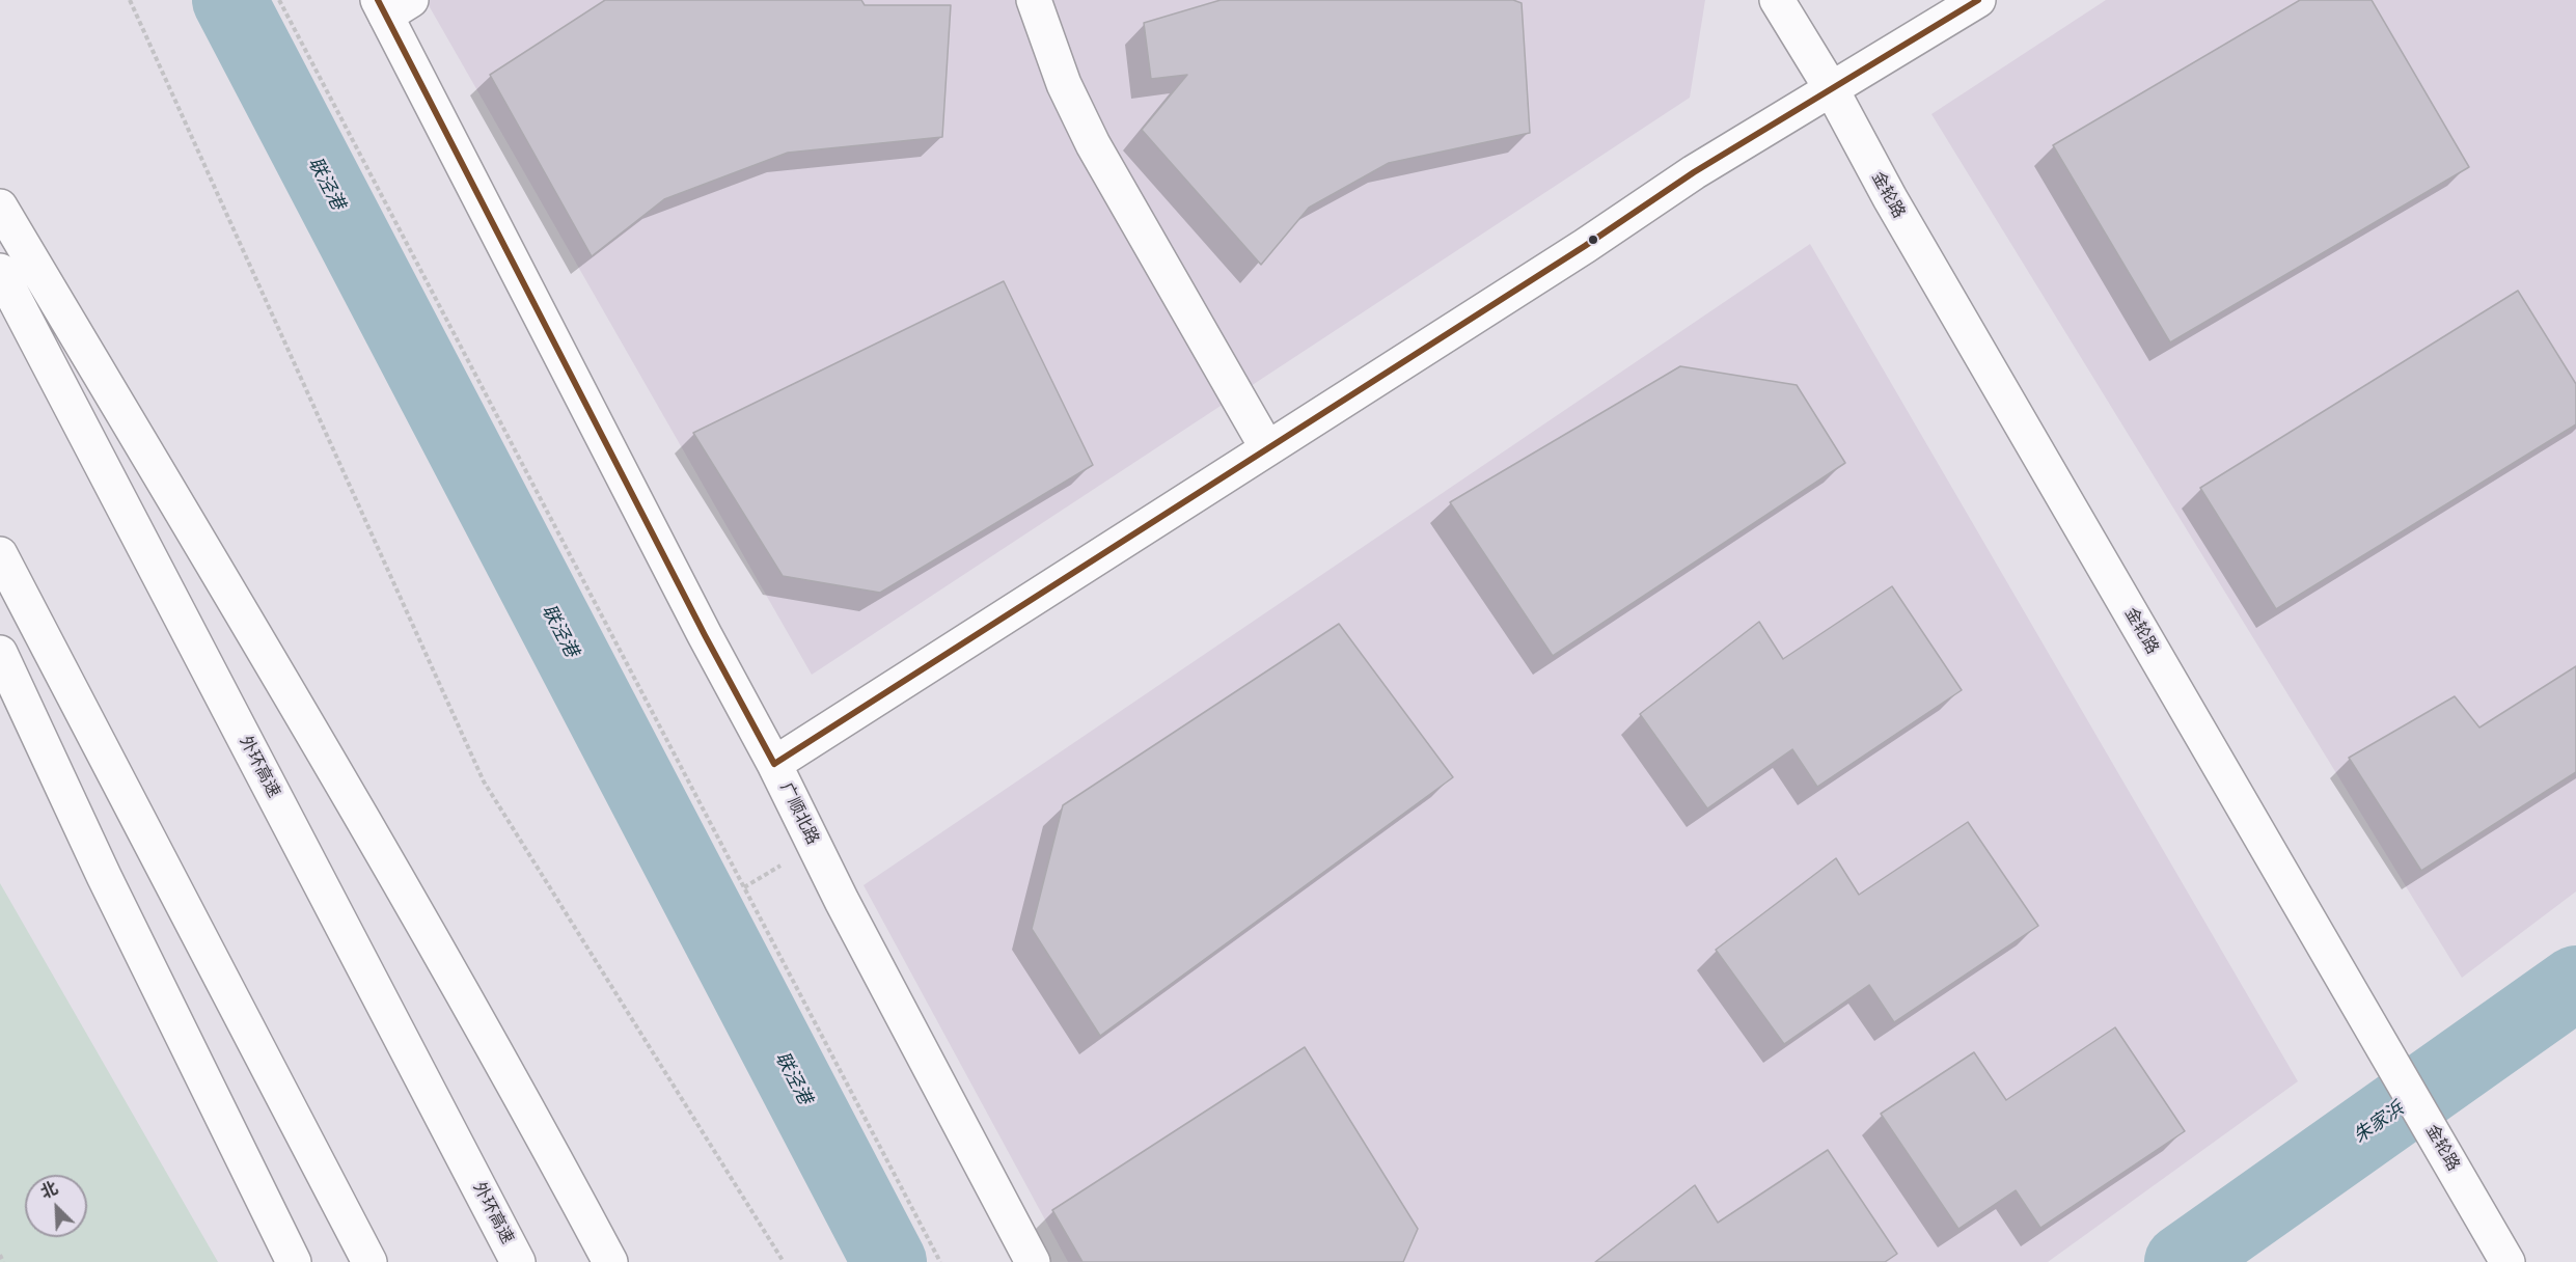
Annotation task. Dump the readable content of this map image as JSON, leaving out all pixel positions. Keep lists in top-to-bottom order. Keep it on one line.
{"streets":{"main road":["金轮路","外环高速","广顺北路"]},"water":["联泾港","朱家浜"],"north":"top left"}
